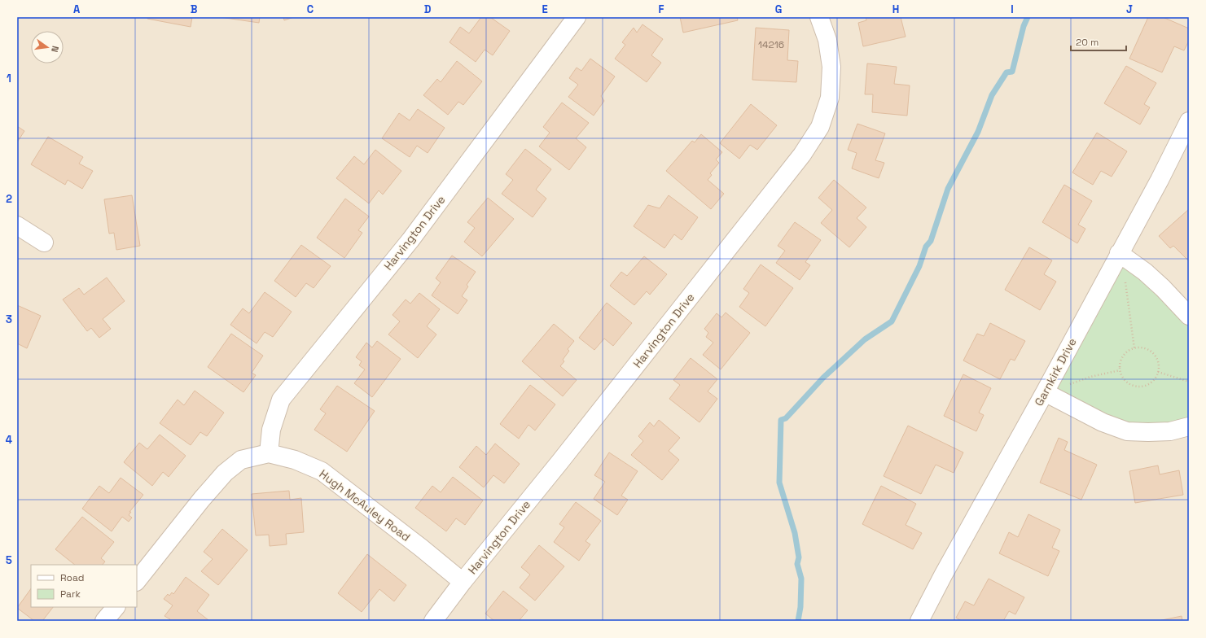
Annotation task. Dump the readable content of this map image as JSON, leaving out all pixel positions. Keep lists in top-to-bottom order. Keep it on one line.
{"streets":{"street":["Harvington Drive","Garnkirk Drive","Hugh McAuley Road"]},"crossings":[["Harvington Drive","Hugh McAuley Road"]],"house_numbers":["14216"],"legend":["Road","Park"],"scale_bar":"20 m","north":"right","grid":{"columns":["A","B","C","D","E","F","G","H","I","J"],"rows":["1","2","3","4","5"]}}
